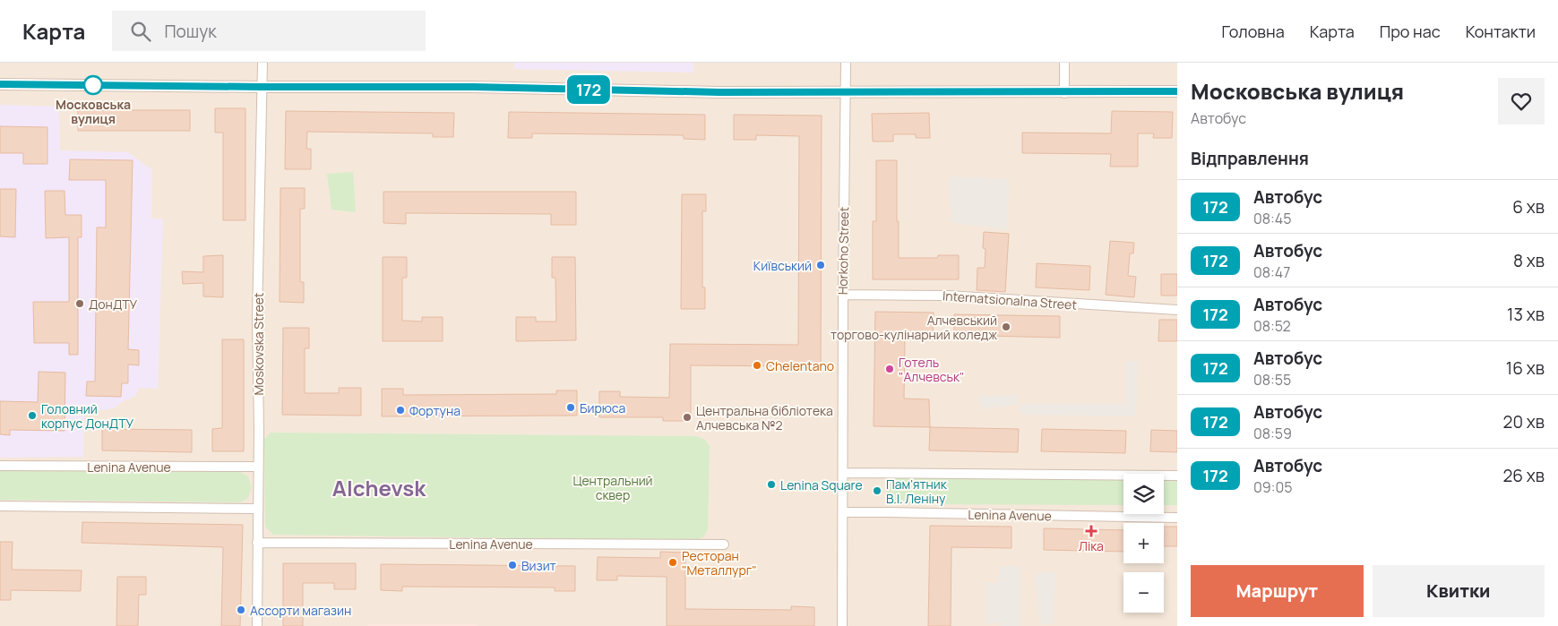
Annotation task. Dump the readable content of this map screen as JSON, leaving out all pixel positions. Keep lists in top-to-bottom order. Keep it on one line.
{"streets":{"street":["Horkoho Street","Internatsionalna Street","Moskovska Street","Lenina Avenue"]},"crossings":[["Horkoho Street","Internatsionalna Street"],["Horkoho Street","Lenina Avenue"],["Moskovska Street","Lenina Avenue"]],"districts":["Alchevsk"],"parks":["Центральний сквер"],"places":{"other":["Московська вулиця","Київський","ДонДТУ","Алчевський торгово-кулінарний коледж","Chelentano","Готель \"Алчевськ\"","Бирюса","Фортуна","Головний корпус ДонДТУ","Центральна бібліотека Алчевська №2","Lenina Square","Пам'ятник В.I. Ленiну","Ресторан \"Металлург\"","Визит","Ассорти магазин"],"health":["Ліка"]},"lines":["bus line 172"],"page":{"header":"Карта","search":"Пошук","nav":["Головна","Карта","Про нас","Контакти"],"on_map":"172","heading":[["Московська вулиця","Автобус"],"Відправлення"],"list":[{"mark":"172","name":"Автобус","note":"08:45","value":"6 хв"},{"mark":"172","name":"Автобус","note":"08:47","value":"8 хв"},{"mark":"172","name":"Автобус","note":"08:52","value":"13 хв"},{"mark":"172","name":"Автобус","note":"08:55","value":"16 хв"},{"mark":"172","name":"Автобус","note":"08:59","value":"20 хв"},{"mark":"172","name":"Автобус","note":"09:05","value":"26 хв"}],"map_buttons":["+","−"],"buttons":["Маршрут","Квитки"]}}
